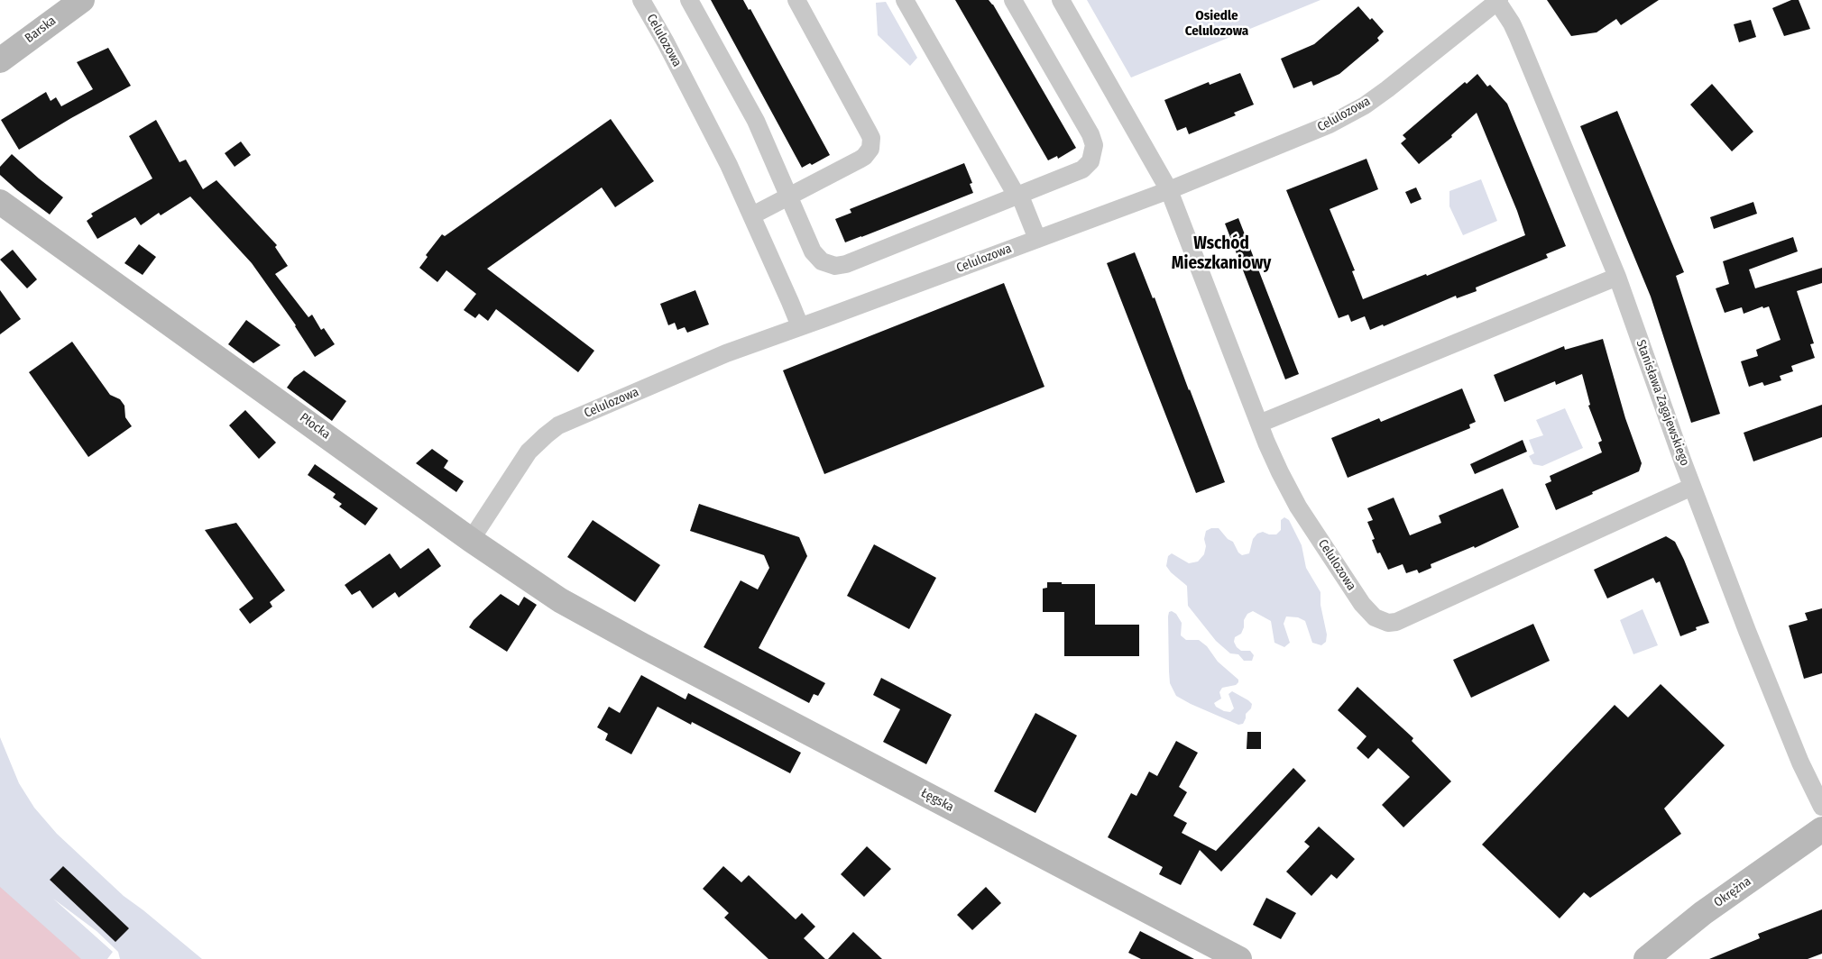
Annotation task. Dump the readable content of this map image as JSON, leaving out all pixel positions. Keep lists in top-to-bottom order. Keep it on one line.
{"streets":{"street":["Barska","Celulozowa","Stanisława Zagajewskiego","Płocka","Łęgska","Okrężna"]},"crossings":[["Celulozowa","Stanisława Zagajewskiego"],["Celulozowa","Płocka"],["Płocka","Łęgska"]],"districts":["Osiedle Celulozowa","Wschód Mieszkaniowy"]}
